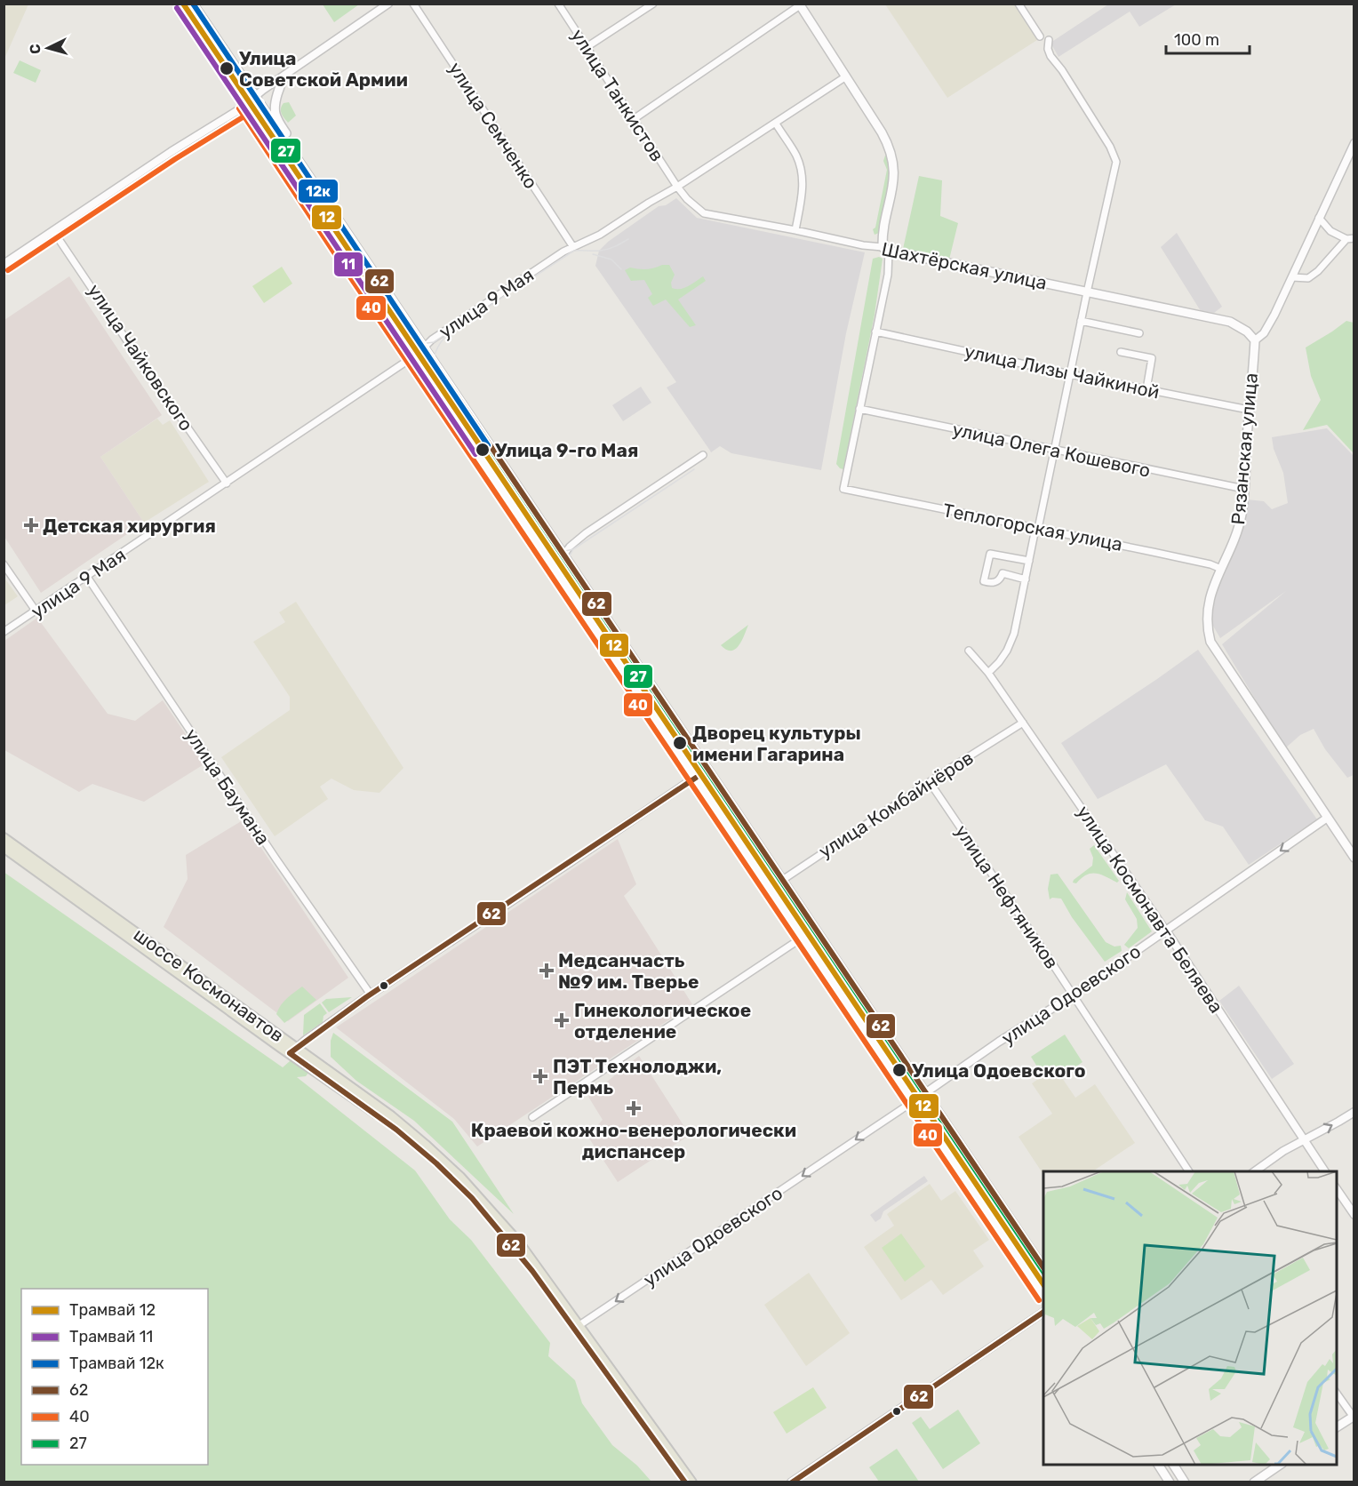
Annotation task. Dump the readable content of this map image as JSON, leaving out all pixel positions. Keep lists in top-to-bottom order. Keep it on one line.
{"streets":{"main road":["Шахтёрская улица","Рязанская улица","шоссе Космонавтов"],"street":["улица Танкистов","улица Семченко","улица 9 Мая","улица Чайковского","улица Лизы Чайкиной","улица Олега Кошевого","Теплогорская улица","улица Баумана","улица Комбайнёров","улица Нефтяников","улица Космонавта Беляева","улица Одоевского"]},"crossings":[["улица Танкистов","Шахтёрская улица"],["улица Танкистов","улица 9 Мая"],["улица Семченко","улица 9 Мая"],["Шахтёрская улица","улица 9 Мая"],["Шахтёрская улица","Рязанская улица"],["улица 9 Мая","улица Чайковского"],["улица 9 Мая","улица Баумана"],["улица Лизы Чайкиной","Рязанская улица"],["Рязанская улица","улица Олега Кошевого"],["Рязанская улица","Теплогорская улица"],["Рязанская улица","улица Одоевского"],["улица Олега Кошевого","Теплогорская улица"],["улица Комбайнёров","улица Нефтяников"],["улица Комбайнёров","улица Космонавта Беляева"],["улица Нефтяников","улица Одоевского"],["улица Космонавта Беляева","улица Одоевского"],["шоссе Космонавтов","улица Одоевского"]],"one_way":["улица Одоевского"],"places":{"other":["Улица Советской Армии","Улица 9-го Мая","Дворец культуры имени Гагарина","Улица Одоевского"],"health":["Детская хирургия","Медсанчасть №9 им. Тверье","Гинекологическое отделение","ПЭТ Технолоджи, Пермь","Краевой кожно-венерологически диспансер"]},"lines":["tram line 12","tram line 12к","transit line 62","transit line 27","tram line 11","transit line 40"],"legend":["Трамвай 12","Трамвай 11","Трамвай 12к","62","40","27"],"scale_bar":"100 m","north":"left"}
